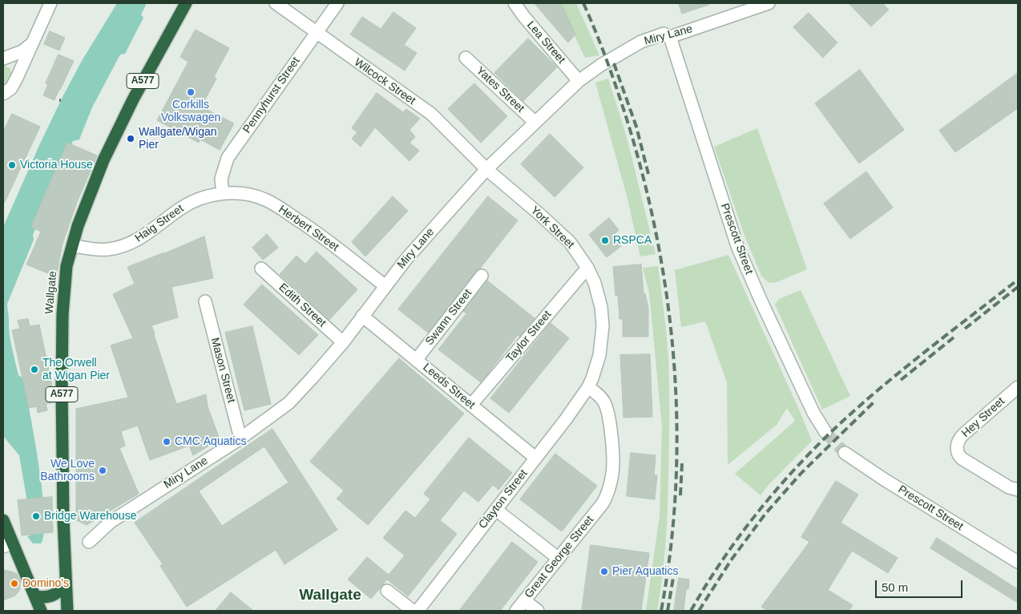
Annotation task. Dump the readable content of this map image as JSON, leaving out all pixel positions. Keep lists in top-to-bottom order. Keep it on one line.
{"streets":{"highway":["A577","Wallgate"],"street":["Miry Lane","Lea Street","Wilcock Street","Yates Street","Pennyhurst Street","Haig Street","York Street","Herbert Street","Prescott Street","Edith Street","Swann Street","Taylor Street","Mason Street","Leeds Street","Hey Street","Clayton Street","Great George Street"]},"crossings":[["Miry Lane","Lea Street"],["Miry Lane","Wilcock Street"],["Miry Lane","Yates Street"],["Miry Lane","York Street"],["Miry Lane","Herbert Street"],["Miry Lane","Prescott Street"],["Miry Lane","Edith Street"],["Miry Lane","Mason Street"],["Miry Lane","Leeds Street"],["Wilcock Street","Pennyhurst Street"],["Wilcock Street","York Street"],["Pennyhurst Street","Haig Street"],["Pennyhurst Street","Herbert Street"],["Haig Street","Herbert Street"],["Haig Street","Wallgate"],["York Street","Taylor Street"],["York Street","Clayton Street"],["York Street","Great George Street"],["Swann Street","Leeds Street"],["Taylor Street","Leeds Street"],["Leeds Street","Clayton Street"],["Clayton Street","Great George Street"]],"districts":["Wallgate"],"places":["Corkills Volkswagen","Wallgate/Wigan Pier","Victoria House","RSPCA","The Orwell at Wigan Pier","CMC Aquatics","We Love Bathrooms","Bridge Warehouse","Pier Aquatics","Domino's"],"scale_bar":"50 m"}
